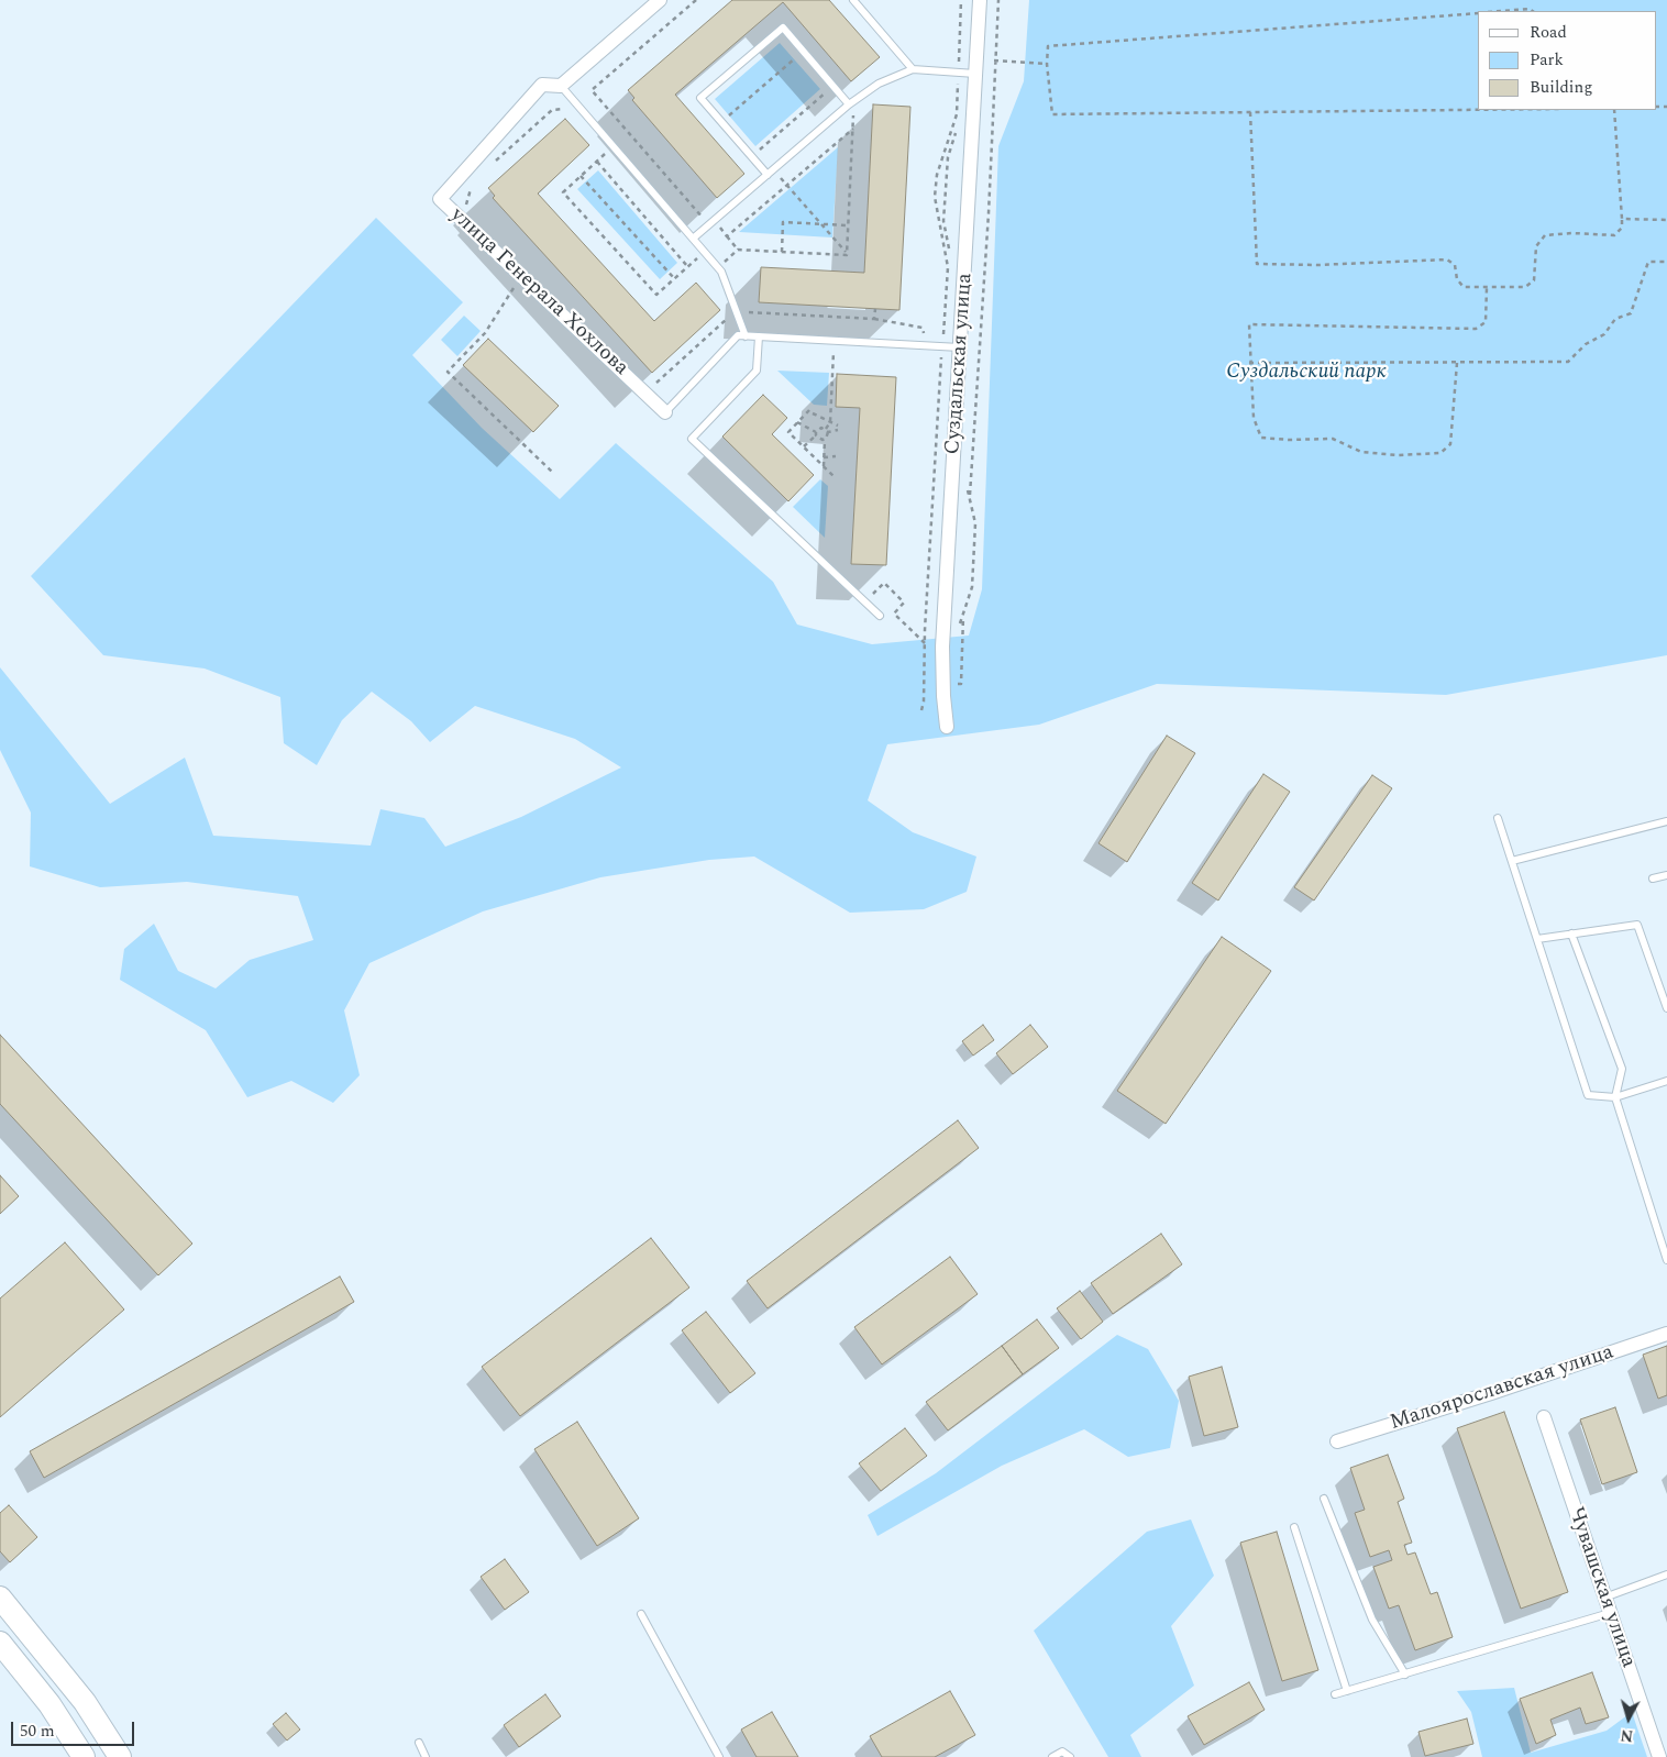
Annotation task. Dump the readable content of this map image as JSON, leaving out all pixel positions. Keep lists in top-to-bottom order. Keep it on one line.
{"streets":{"street":["улица Генерала Хохлова","Суздальская улица","Малоярославская улица","Чувашская улица"]},"parks":["Суздальский парк"],"legend":["Road","Park","Building"],"scale_bar":"50 m","north":"bottom"}
